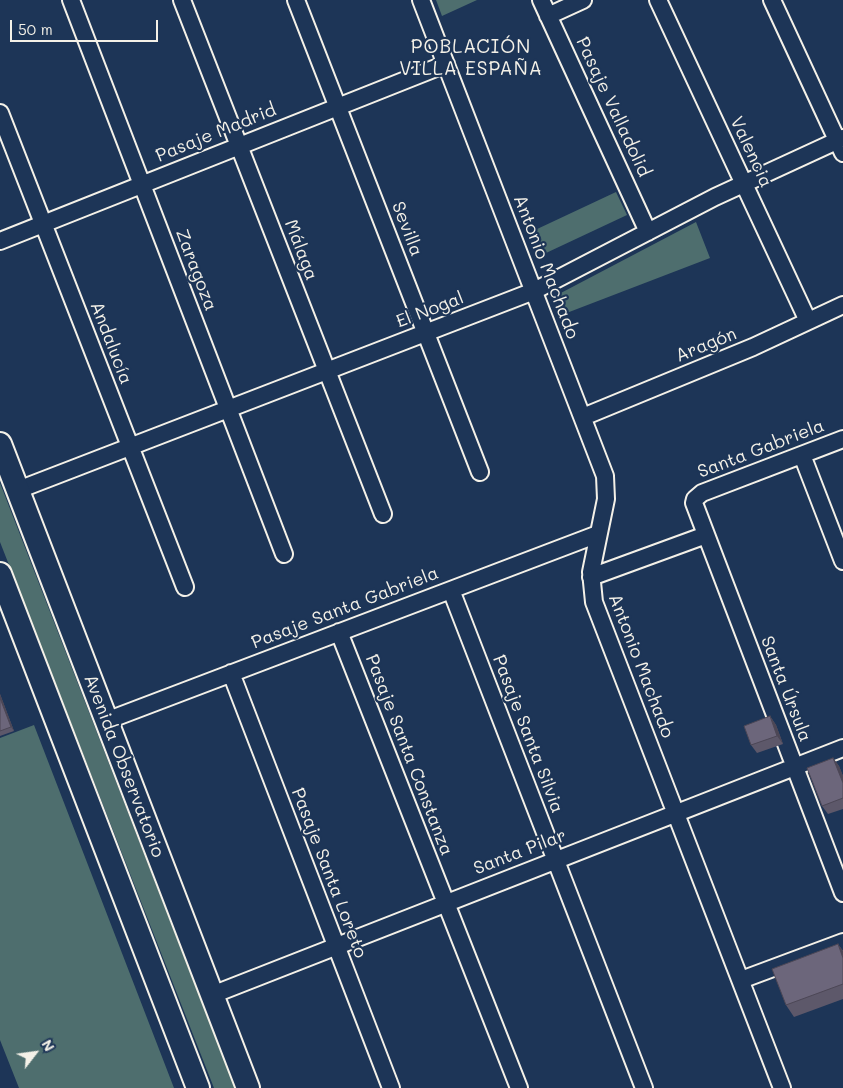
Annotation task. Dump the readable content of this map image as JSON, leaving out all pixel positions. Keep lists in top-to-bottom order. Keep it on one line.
{"streets":{"main road":["Avenida Observatorio"],"street":["Pasaje Valladolid","Pasaje Madrid","Valencia","Sevilla","Málaga","Antonio Machado","Zaragoza","El Nogal","Andalucía","Aragón","Santa Gabriela","Pasaje Santa Gabriela","Santa Úrsula","Pasaje Santa Silvia","Pasaje Santa Constanza","Santa Pilar","Pasaje Santa Loreto"]},"crossings":[["Pasaje Valladolid","El Nogal"],["Pasaje Madrid","Sevilla"],["Pasaje Madrid","Málaga"],["Pasaje Madrid","Antonio Machado"],["Pasaje Madrid","Zaragoza"],["Pasaje Madrid","Andalucía"],["Valencia","El Nogal"],["Valencia","Aragón"],["Sevilla","El Nogal"],["Málaga","El Nogal"],["Antonio Machado","El Nogal"],["Antonio Machado","Aragón"],["Antonio Machado","Pasaje Santa Gabriela"],["Antonio Machado","Santa Pilar"],["Zaragoza","El Nogal"],["El Nogal","Andalucía"],["El Nogal","Avenida Observatorio"],["Santa Gabriela","Santa Úrsula"],["Pasaje Santa Gabriela","Pasaje Santa Silvia"],["Pasaje Santa Gabriela","Pasaje Santa Constanza"],["Pasaje Santa Gabriela","Avenida Observatorio"],["Pasaje Santa Gabriela","Pasaje Santa Loreto"],["Santa Úrsula","Santa Pilar"],["Pasaje Santa Silvia","Santa Pilar"],["Pasaje Santa Constanza","Santa Pilar"],["Avenida Observatorio","Santa Pilar"],["Santa Pilar","Pasaje Santa Loreto"]],"districts":["POBLACIÓN VILLA ESPAÑA"],"scale_bar":"50 m","north":"top right"}
